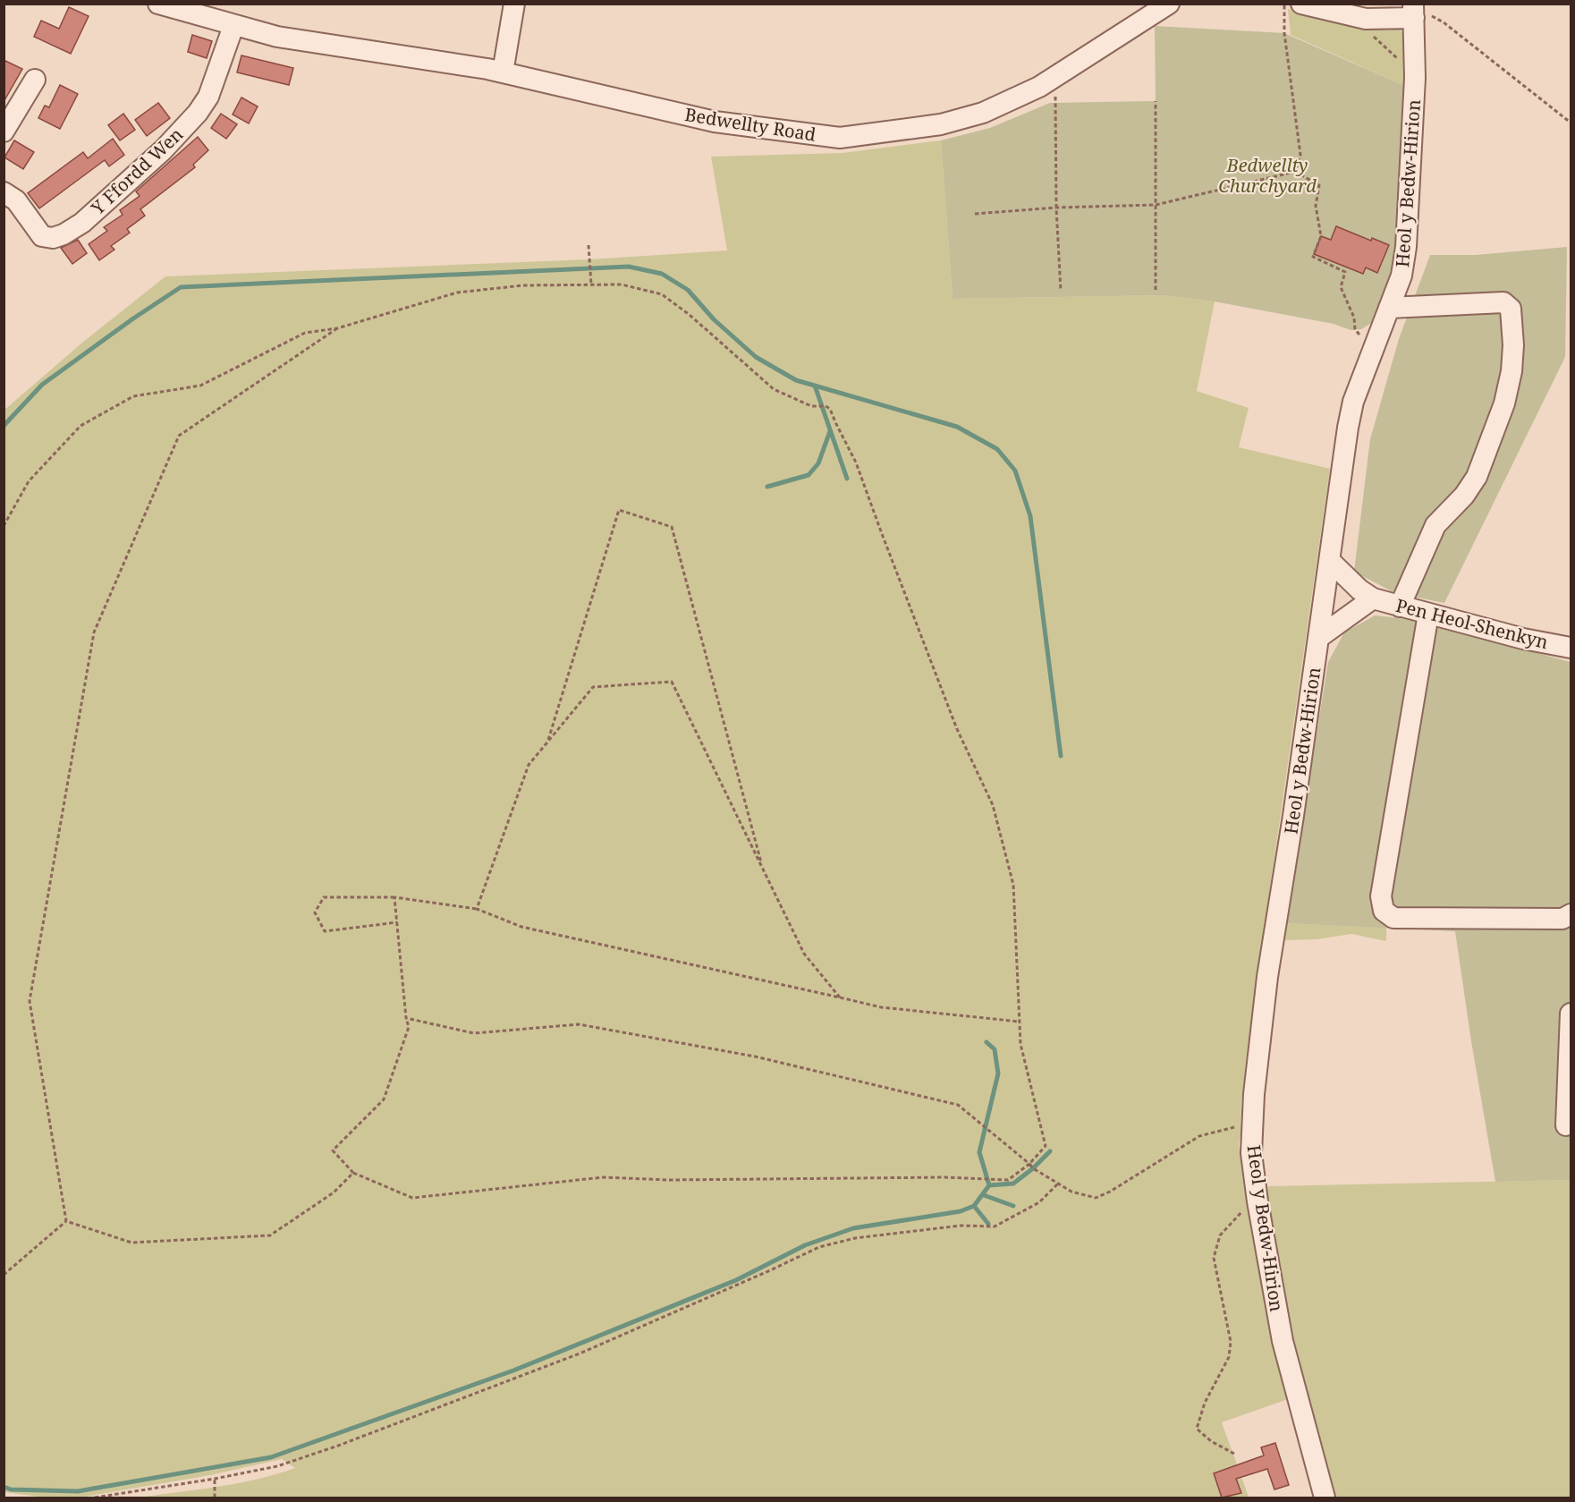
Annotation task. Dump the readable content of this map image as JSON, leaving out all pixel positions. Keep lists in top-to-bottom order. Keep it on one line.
{"streets":{"street":["Bedwellty Road","Y Ffordd Wen","Heol y Bedw-Hirion","Pen Heol-Shenkyn"]},"crossings":[["Bedwellty Road","Y Ffordd Wen"],["Heol y Bedw-Hirion","Pen Heol-Shenkyn"]],"parks":["Bedwellty Churchyard"]}
